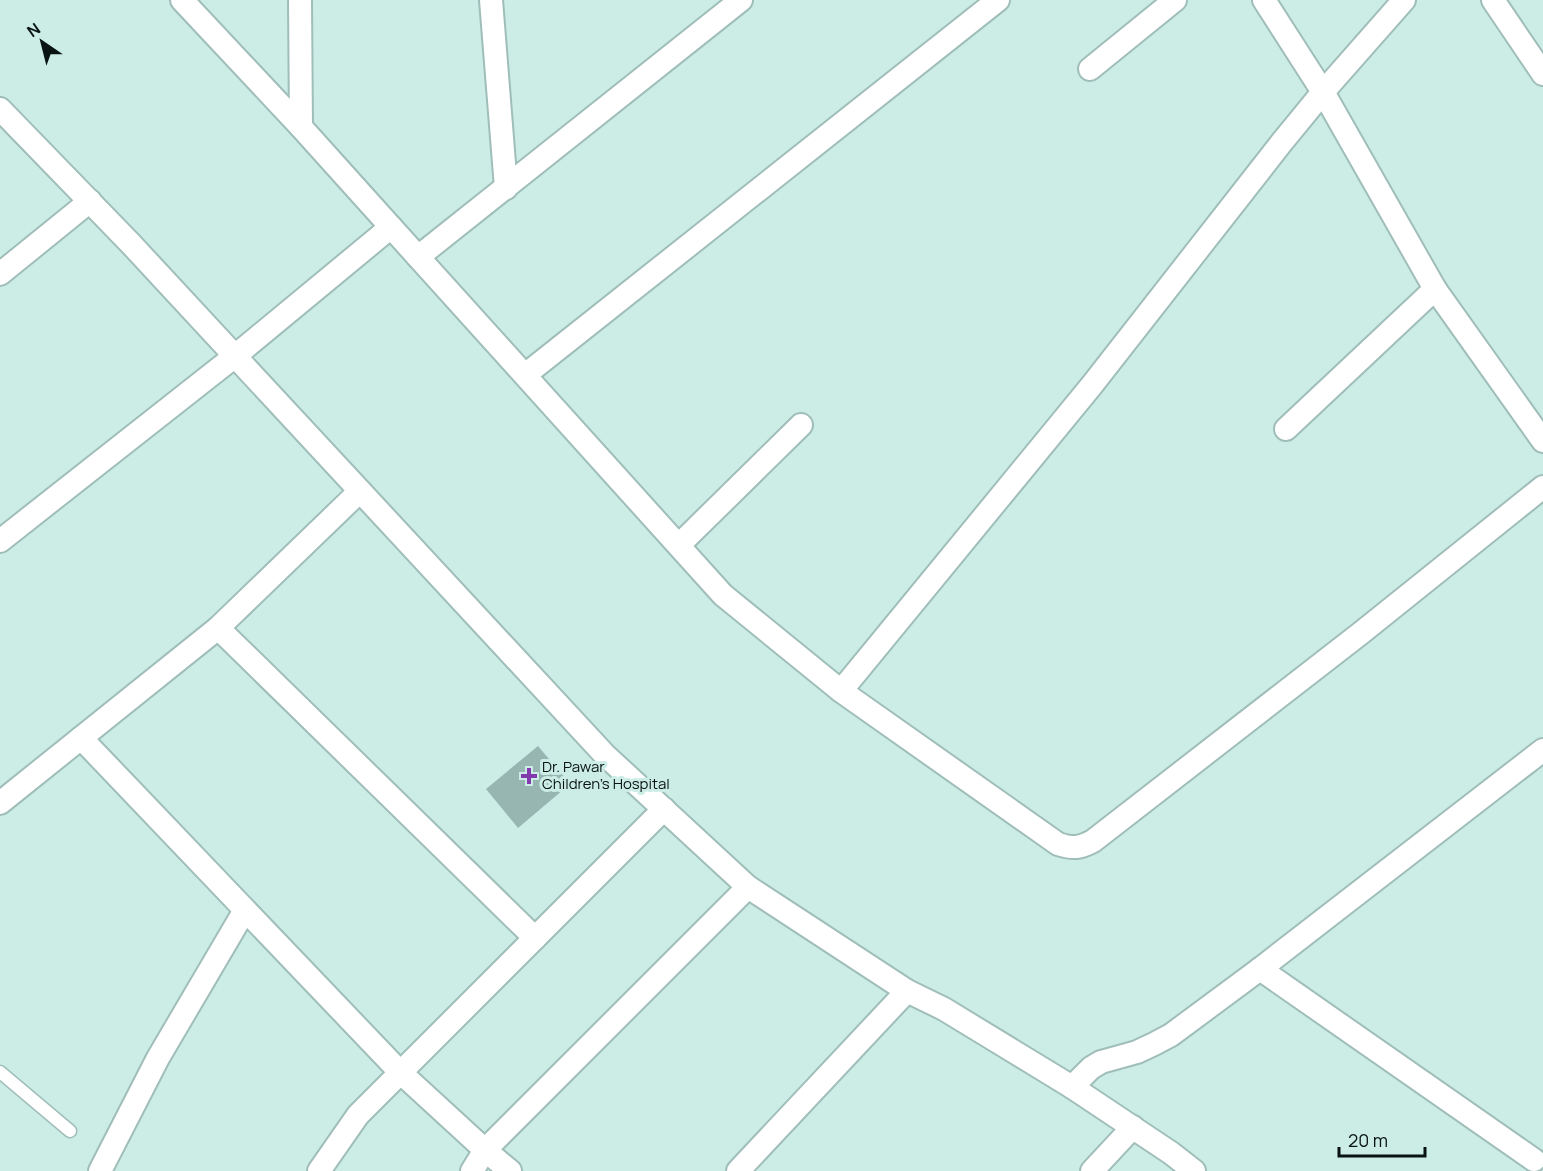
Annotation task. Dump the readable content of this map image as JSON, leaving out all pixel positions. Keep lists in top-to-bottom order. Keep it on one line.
{"places":{"health":["Dr. Pawar Children's Hospital"]},"scale_bar":"20 m","north":"top left"}
